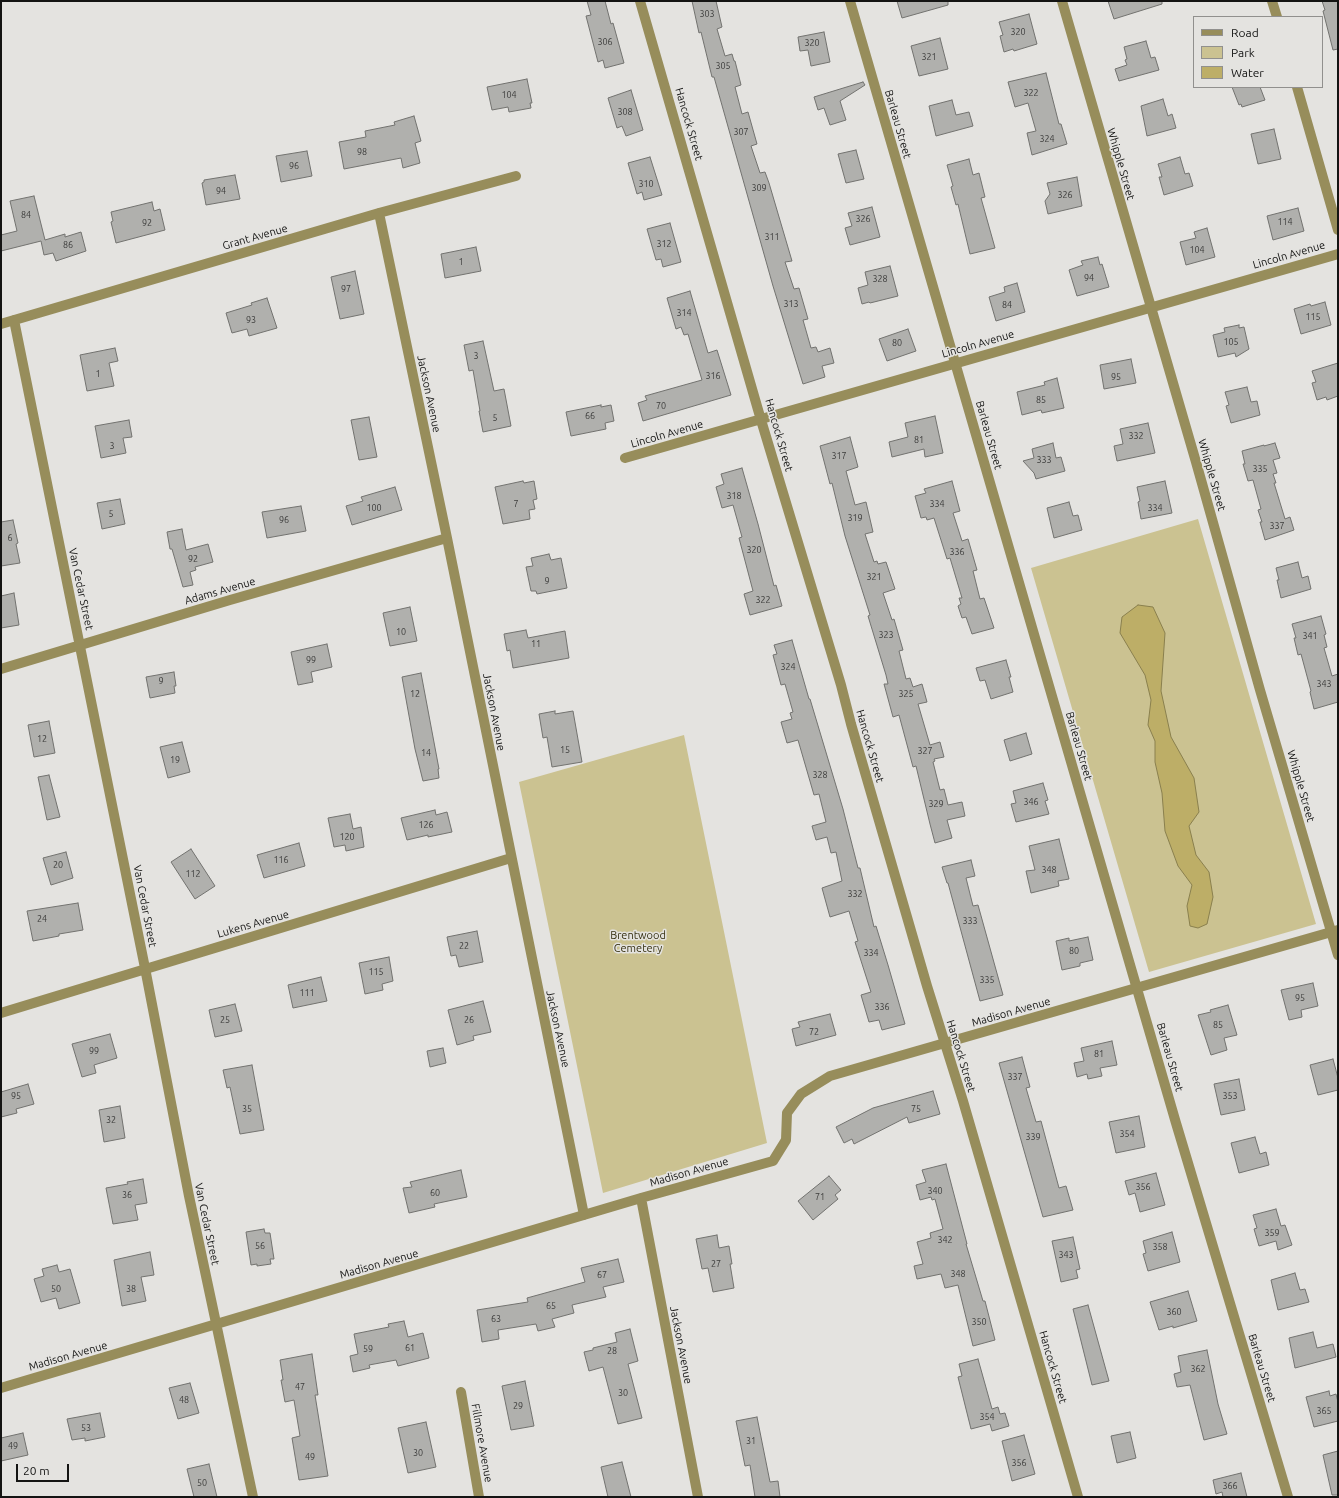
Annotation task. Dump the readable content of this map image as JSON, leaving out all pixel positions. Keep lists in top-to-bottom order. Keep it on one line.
{"streets":{"street":["Hancock Street","Barleau Street","Whipple Street","Grant Avenue","Lincoln Avenue","Jackson Avenue","Van Cedar Street","Adams Avenue","Lukens Avenue","Madison Avenue","Fillmore Avenue"]},"crossings":[["Hancock Street","Lincoln Avenue"],["Hancock Street","Madison Avenue"],["Barleau Street","Lincoln Avenue"],["Barleau Street","Madison Avenue"],["Whipple Street","Lincoln Avenue"],["Whipple Street","Madison Avenue"],["Grant Avenue","Jackson Avenue"],["Grant Avenue","Van Cedar Street"],["Jackson Avenue","Adams Avenue"],["Jackson Avenue","Lukens Avenue"],["Jackson Avenue","Madison Avenue"],["Van Cedar Street","Adams Avenue"],["Van Cedar Street","Lukens Avenue"],["Van Cedar Street","Madison Avenue"]],"parks":["Brentwood Cemetery"],"house_numbers":["303","320","306","320","321","305","322","104","308","307","324","98","96","310","309","94","326","84","326","114","92","311","312","86","104","1","94","328","97","313","84","314","115","93","105","80","3","1","316","95","85","70","66","5","332","81","3","317","333","335","318","7","334","100","334","5","319","96","337","6","320","336","92","321","9","322","10","323","341","11","99","324","9","343","12","325","12","15","327","14","19","328","346","329","126","120","116","20","348","112","332","24","333","22","80","334","115","335","111","95","336","25","26","85","72","99","81","337","95","353","35","75","32","354","339","356","340","60","36","71","359","342","56","358","343","27","348","67","50","38","65","360","63","350","61","59","28","362","47","30","48","29","365","354","53","31","49","30","49","356","50","366"],"legend":["Road","Park","Water"],"scale_bar":"20 m"}
